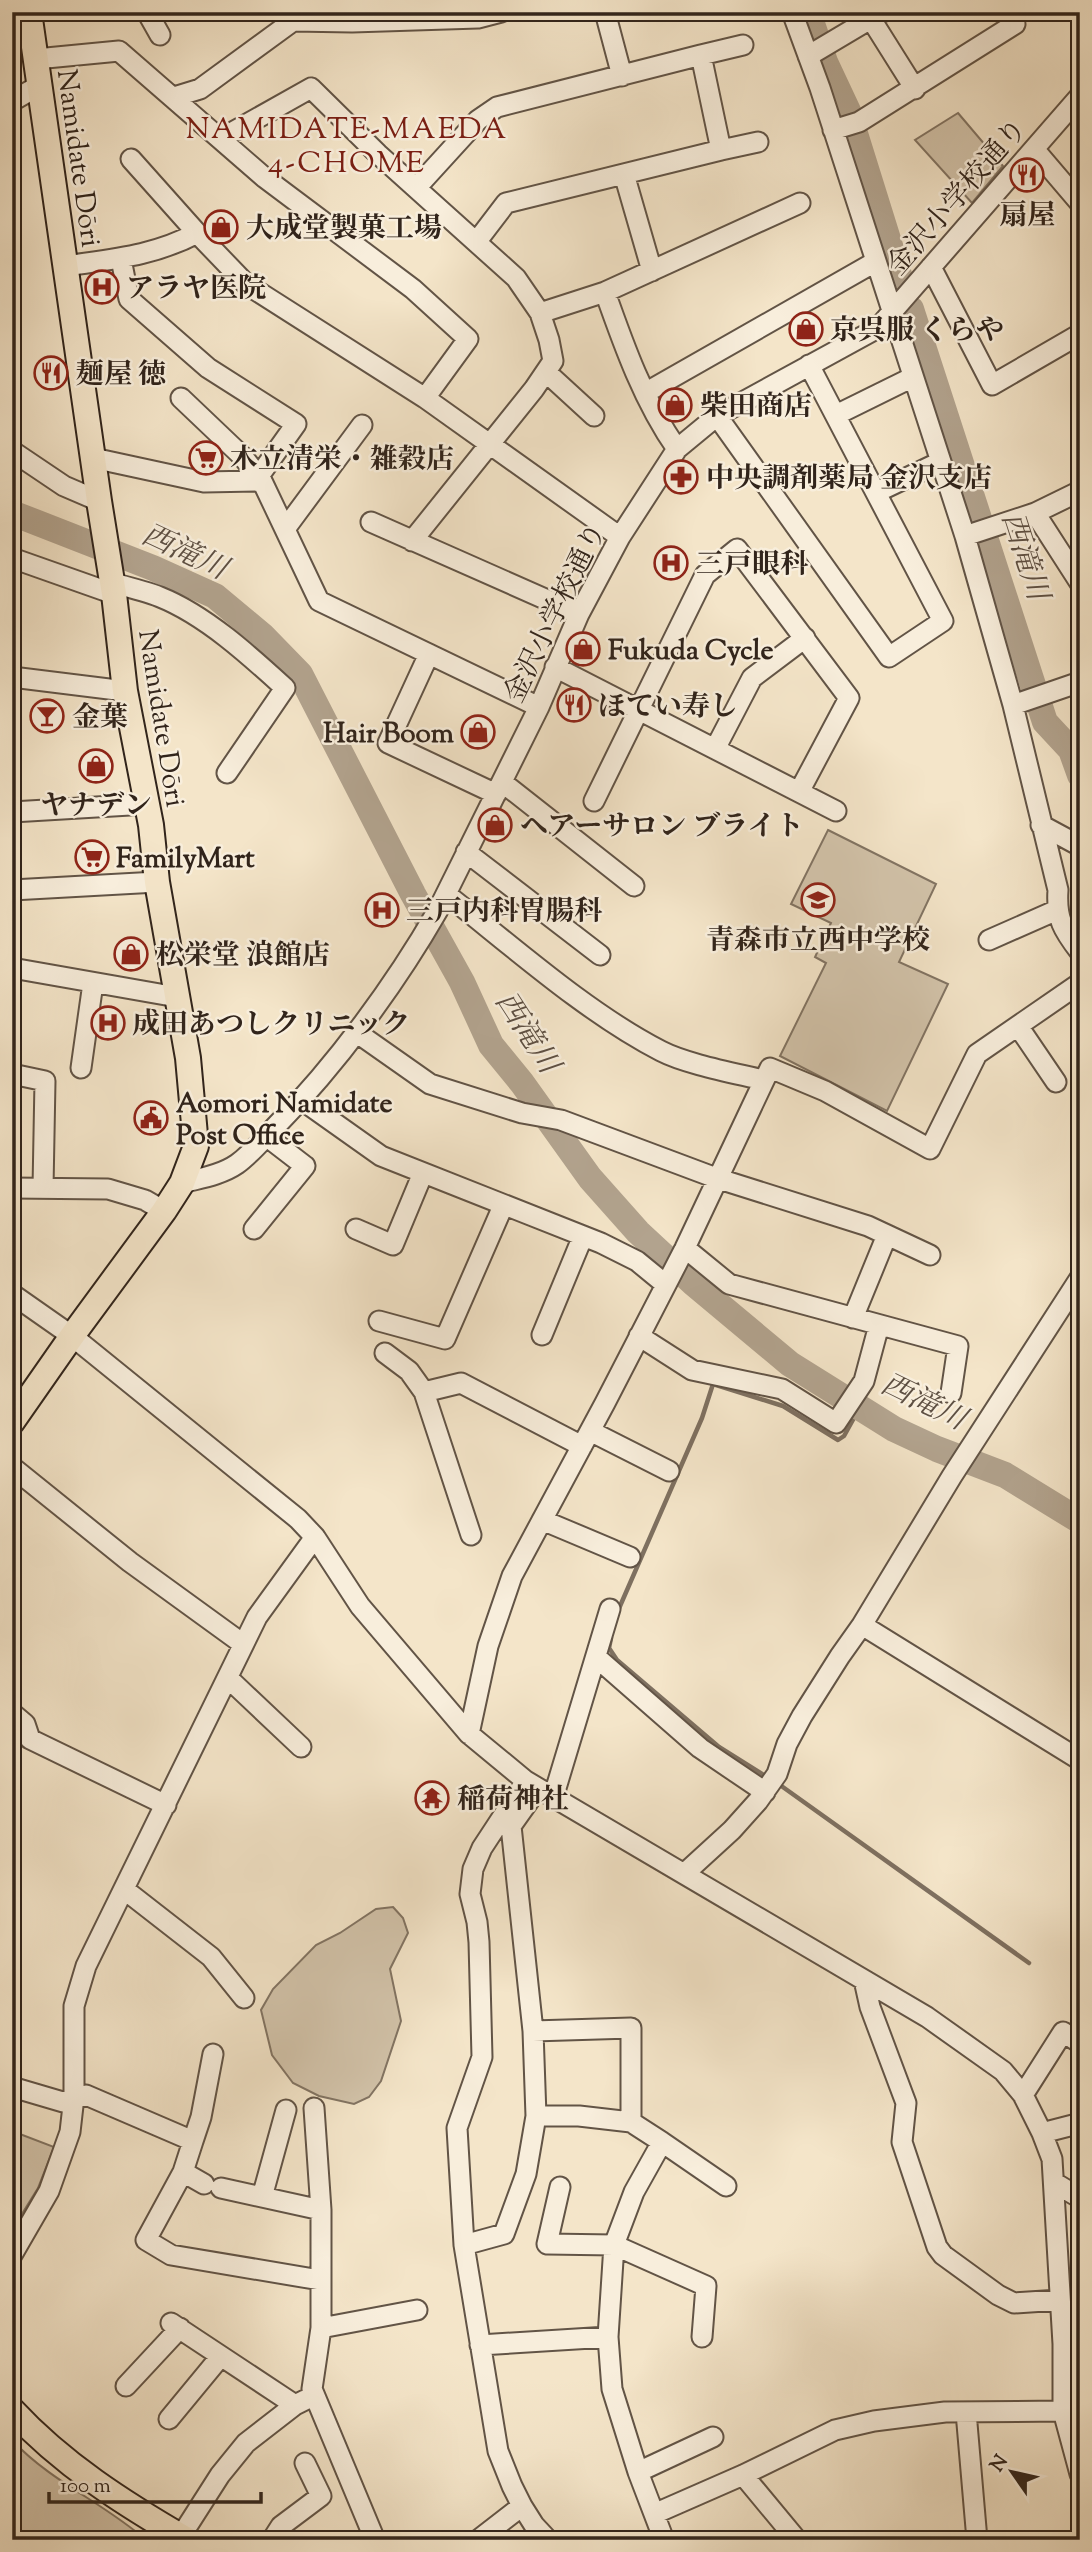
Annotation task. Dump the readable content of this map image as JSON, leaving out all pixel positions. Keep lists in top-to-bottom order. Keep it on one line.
{"streets":{"main road":["Namidate Dōri"],"street":["金沢小学校通り"]},"crossings":[["Namidate Dōri","金沢小学校通り"]],"districts":["NAMIDATE-MAEDA 4-CHOME"],"water":["西滝川"],"places":{"restaurant":["扇屋","麺屋 徳","ほてい寿し"],"shop":["大成堂製菓工場","京呉服 くらや","柴田商店","Fukuda Cycle","Hair Boom","ヤナデン","ヘアーサロン ブライト","松栄堂 浪館店"],"hospital":["アラヤ医院","三戸眼科","三戸内科胃腸科","成田あつしクリニック"],"supermarket":["木立清栄・雑穀店","FamilyMart"],"pharmacy":["中央調剤薬局 金沢支店"],"bar":["金葉"],"school or university":["青森市立西中学校"],"public building":["Aomori Namidate Post Office"],"temple":["稲荷神社"]},"scale_bar":"100 m","north":"top left"}
